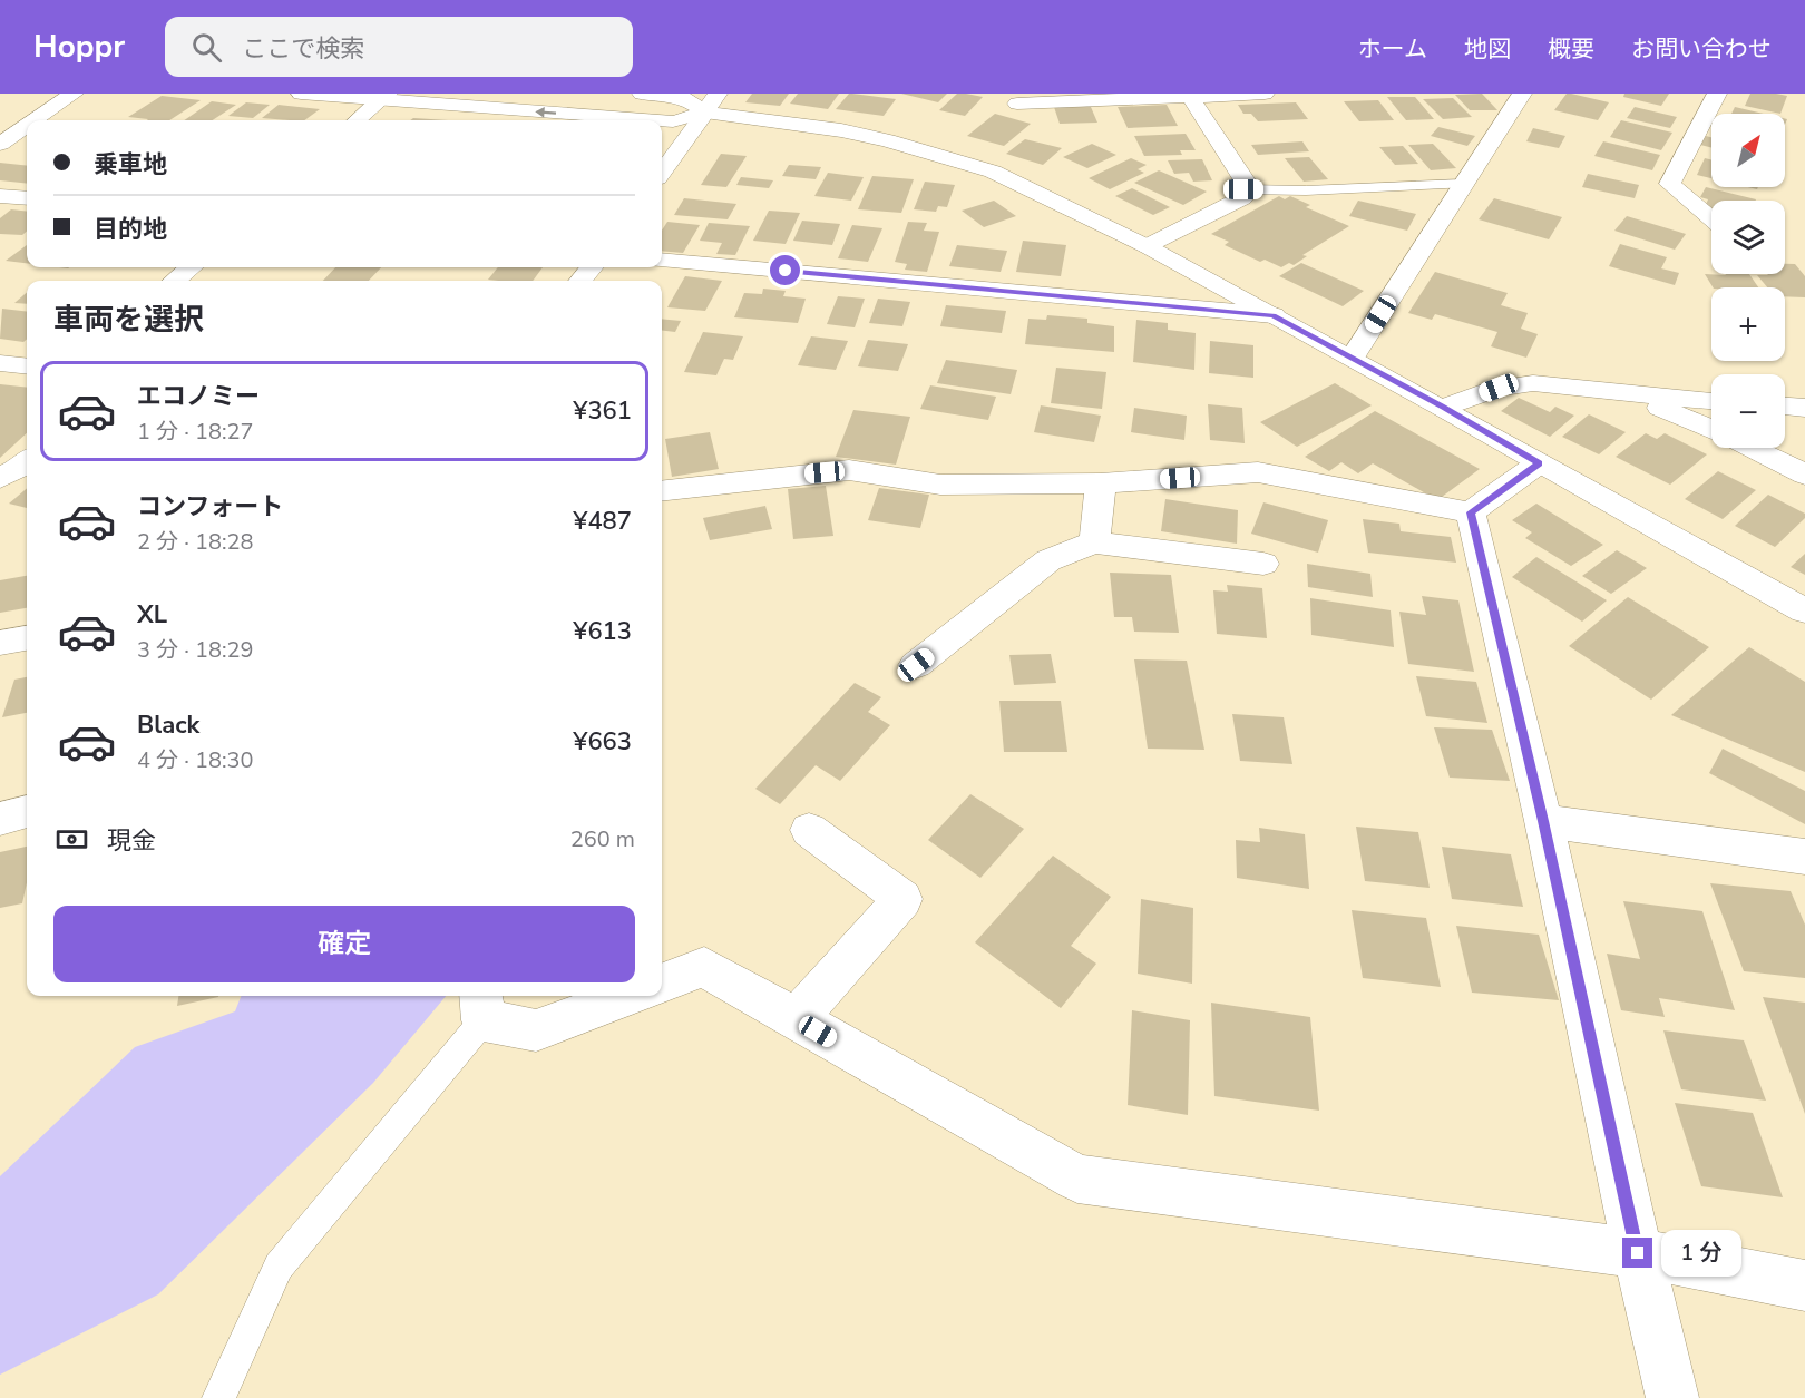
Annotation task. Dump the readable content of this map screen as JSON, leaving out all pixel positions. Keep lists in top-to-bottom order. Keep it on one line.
{"north":"top right","page":{"header":"Hoppr","search":"ここで検索","nav":["ホーム","地図","概要","お問い合わせ"],"map_buttons":["+","−"],"banner":["乗車地","目的地"],"heading":"車両を選択","list":[{"name":"エコノミー","note":"1 分 · 18:27","value":"¥361"},{"name":"コンフォート","note":"2 分 · 18:28","value":"¥487"},{"name":"XL","note":"3 分 · 18:29","value":"¥613"},{"name":"Black","note":"4 分 · 18:30","value":"¥663"}],"pay":["現金","260 m"],"buttons":"確定","bubble":"1 分"}}
